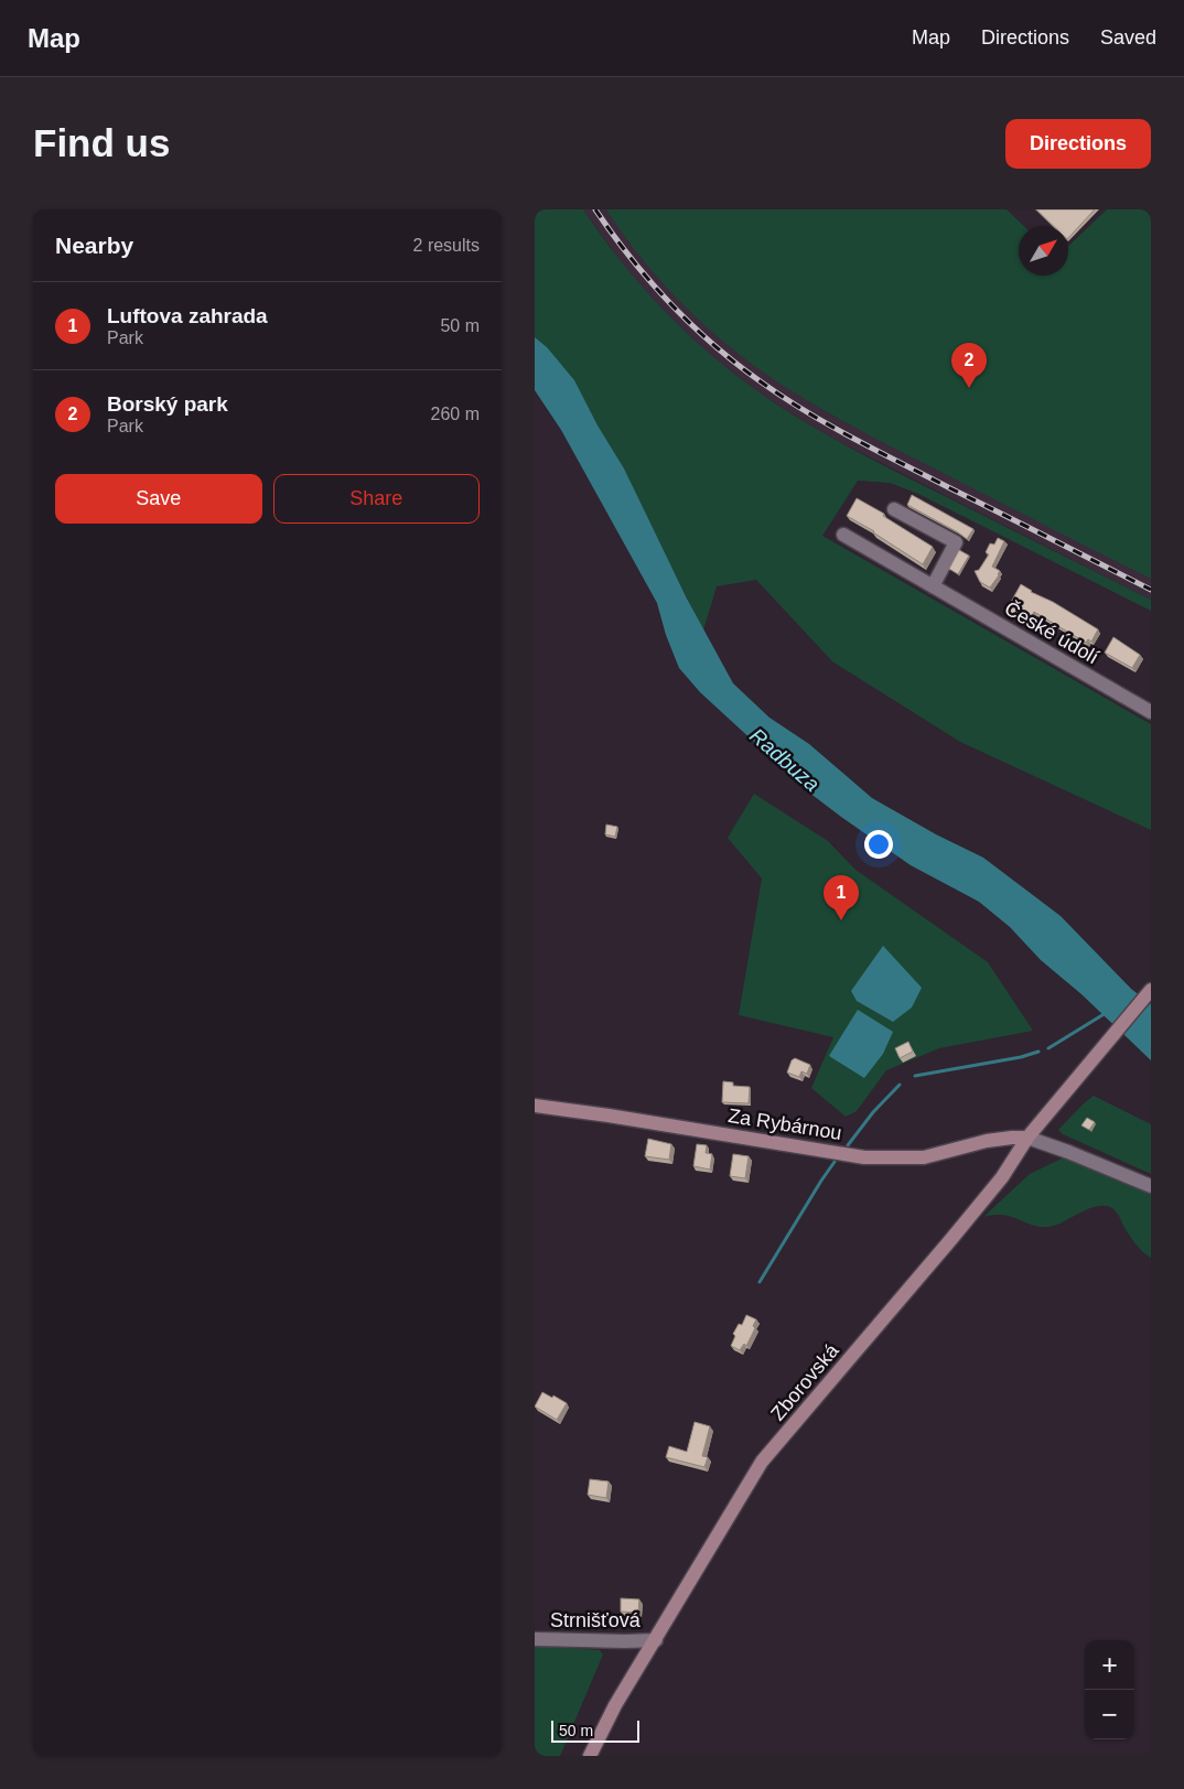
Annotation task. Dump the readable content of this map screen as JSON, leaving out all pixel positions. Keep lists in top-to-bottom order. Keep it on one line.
{"streets":{"street":["České údolí","Za Rybárnou","Zborovská","Strnišťová"]},"crossings":[["Za Rybárnou","Zborovská"],["Zborovská","Strnišťová"]],"water":["Radbuza"],"scale_bar":"50 m","north":"top right","page":{"header":"Map","nav":["Map","Directions","Saved"],"buttons":["Directions",["Save","Share"]],"title":"Find us","heading":["Nearby","2 results"],"list":[{"mark":"1","name":"Luftova zahrada","note":"Park","value":"50 m"},{"mark":"2","name":"Borský park","note":"Park","value":"260 m"}],"pins":["2","1"],"map_buttons":["+","−"],"scale":"50 m"}}
